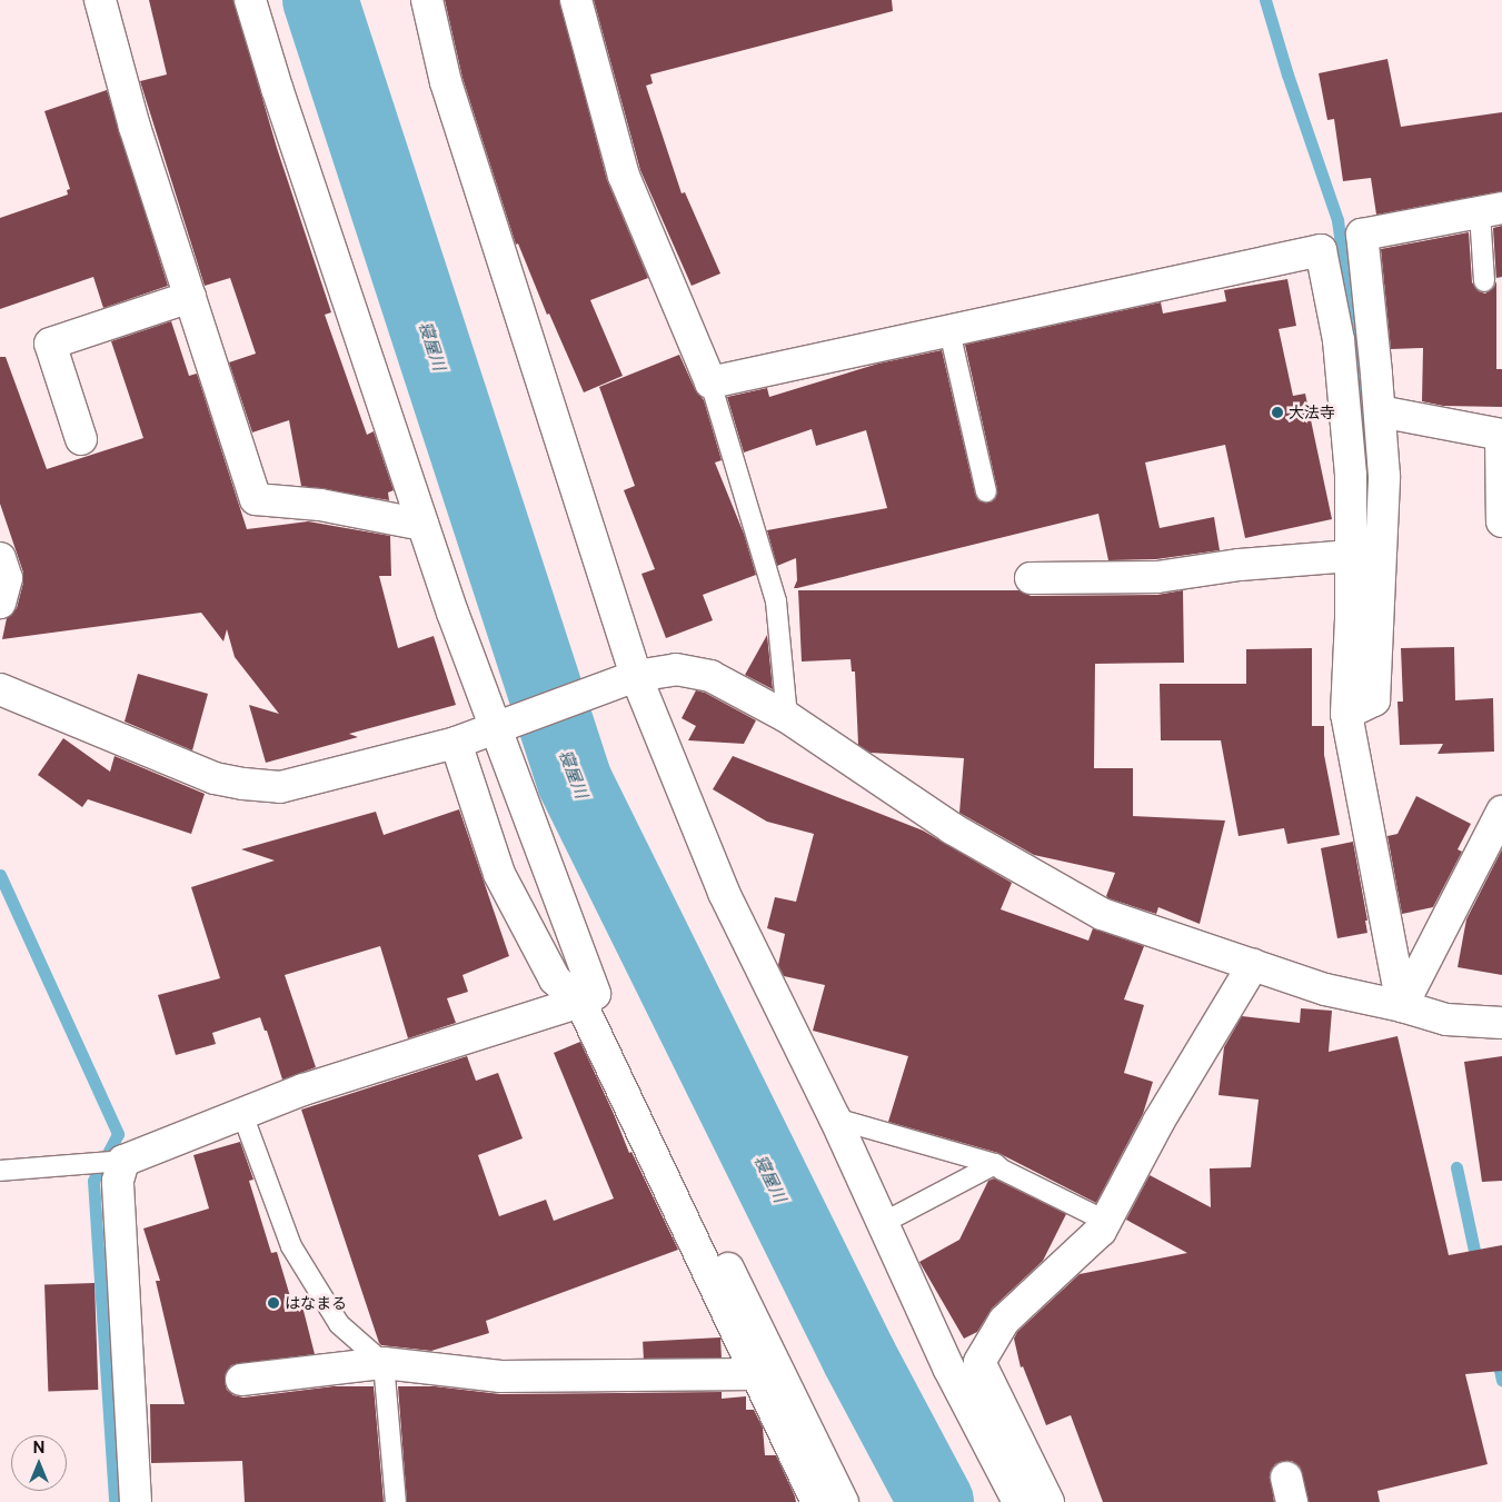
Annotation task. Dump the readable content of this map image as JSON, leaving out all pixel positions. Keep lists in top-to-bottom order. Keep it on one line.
{"water":["寝屋川"],"places":["大法寺","はなまる"],"north":"top"}
